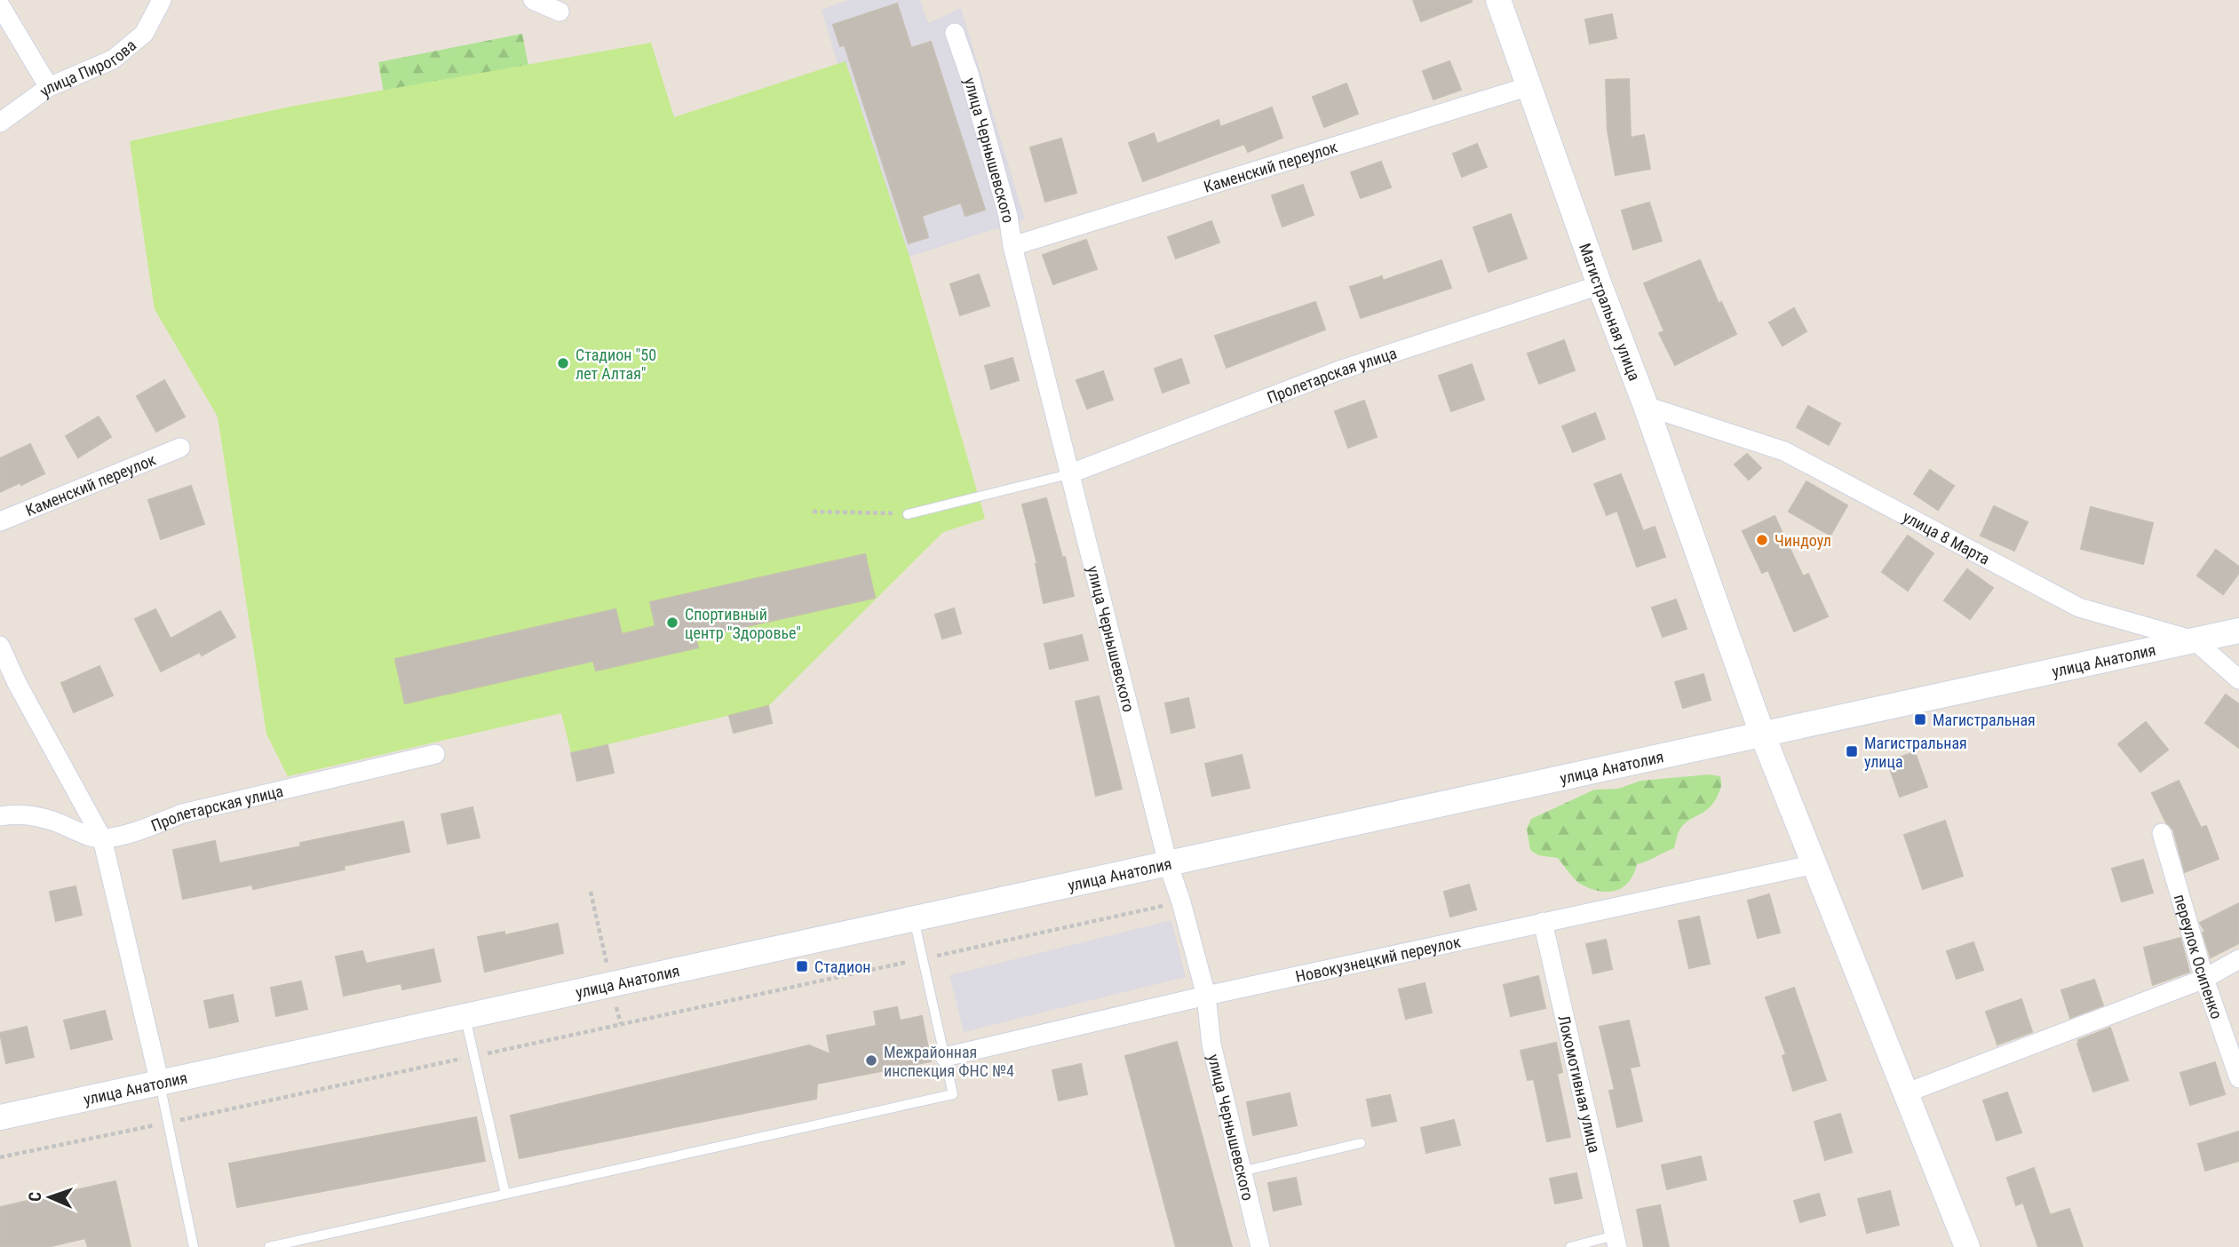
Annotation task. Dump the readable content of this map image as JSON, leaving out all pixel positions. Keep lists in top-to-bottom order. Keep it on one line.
{"streets":{"street":["улица Пирогова","улица Чернышевского","Каменский переулок","Магистральная улица","Пролетарская улица","улица 8 Марта","улица Анатолия","переулок Осипенко","Новокузнецкий переулок","Локомотивная улица"]},"crossings":[["улица Чернышевского","Каменский переулок"],["улица Чернышевского","Пролетарская улица"],["улица Чернышевского","улица Анатолия"],["улица Чернышевского","Новокузнецкий переулок"],["Каменский переулок","Магистральная улица"],["Магистральная улица","Пролетарская улица"],["Магистральная улица","улица 8 Марта"],["Магистральная улица","улица Анатолия"],["Магистральная улица","Новокузнецкий переулок"],["улица 8 Марта","улица Анатолия"],["Новокузнецкий переулок","Локомотивная улица"]],"places":{"other":["Стадион \"50 лет Алтая\"","Чиндоул","Спортивный центр \"Здоровье\"","Межрайонная инспекция ФНС №4"],"transit":["Магистральная","Магистральная улица","Стадион"]},"north":"left"}
